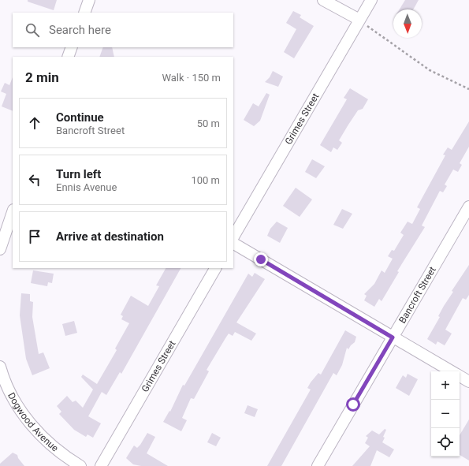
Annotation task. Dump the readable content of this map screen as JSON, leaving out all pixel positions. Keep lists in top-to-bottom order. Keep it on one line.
{"streets":{"street":["Grimes Street","Bancroft Street","Dogwood Avenue"]},"north":"bottom","page":{"search":"Search here","heading":["2 min","Walk · 150 m"],"list":[["Continue","Bancroft Street","50 m"],["Turn left","Ennis Avenue","100 m"],"Arrive at destination"],"map_buttons":["+","−"]}}
